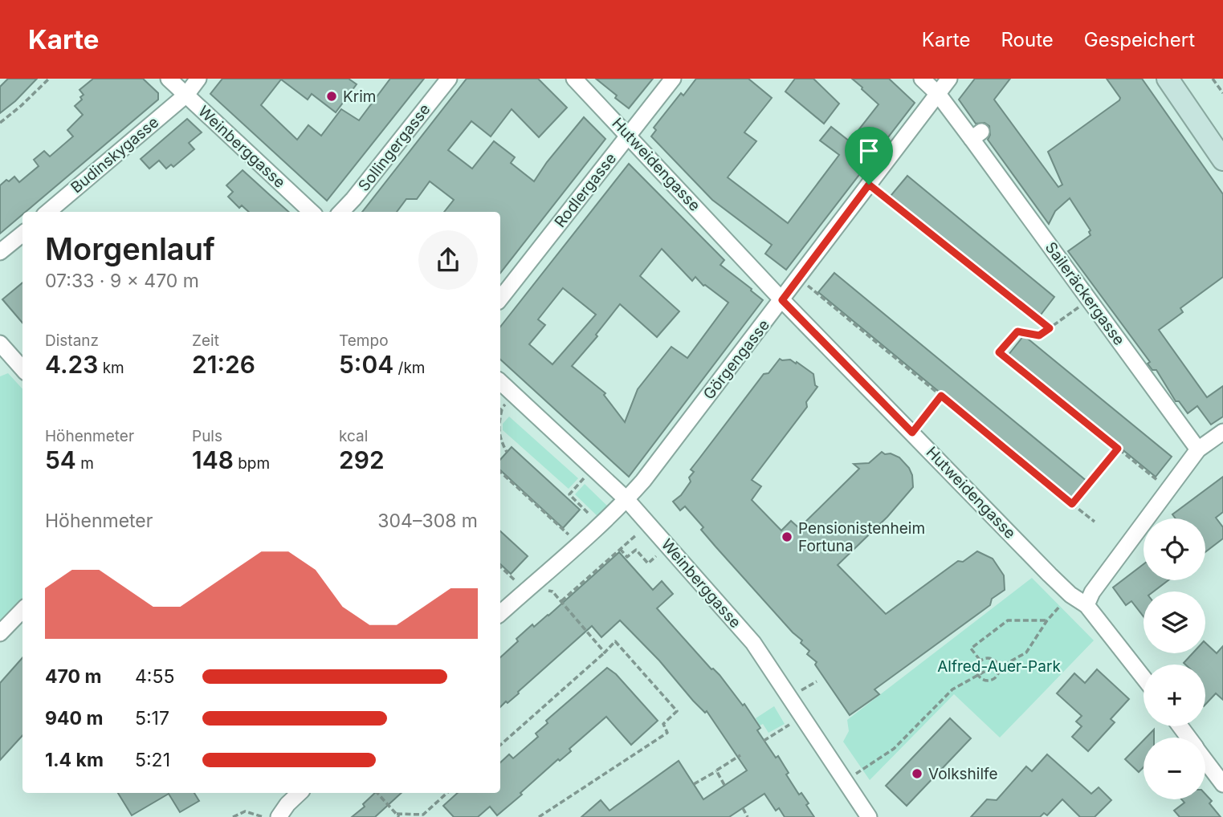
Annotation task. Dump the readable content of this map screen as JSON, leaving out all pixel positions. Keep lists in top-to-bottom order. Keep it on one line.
{"streets":{"street":["Weinberggasse","Sollingergasse","Budinskygasse","Hutweidengasse","Rodlergasse","Saileräckergasse","Görgengasse"]},"crossings":[["Weinberggasse","Budinskygasse"],["Weinberggasse","Görgengasse"],["Hutweidengasse","Rodlergasse"],["Hutweidengasse","Görgengasse"],["Saileräckergasse","Görgengasse"]],"parks":["Alfred-Auer-Park"],"places":["Krim","Pensionistenheim Fortuna","Volkshilfe"],"page":{"header":"Karte","nav":["Karte","Route","Gespeichert"],"heading":["Morgenlauf","07:33 · 9 × 470 m"],"stats":[["Distanz","4.23 km"],["Zeit","21:26"],["Tempo","5:04 /km"],["Höhenmeter","54 m"],["Puls","148 bpm"],["kcal","292"]],"chart":["Höhenmeter","304–308 m"],"map_buttons":["+","−"],"list":[{"name":"470 m","note":"4:55"},{"name":"940 m","note":"5:17"},{"name":"1.4 km","note":"5:21"}]}}
